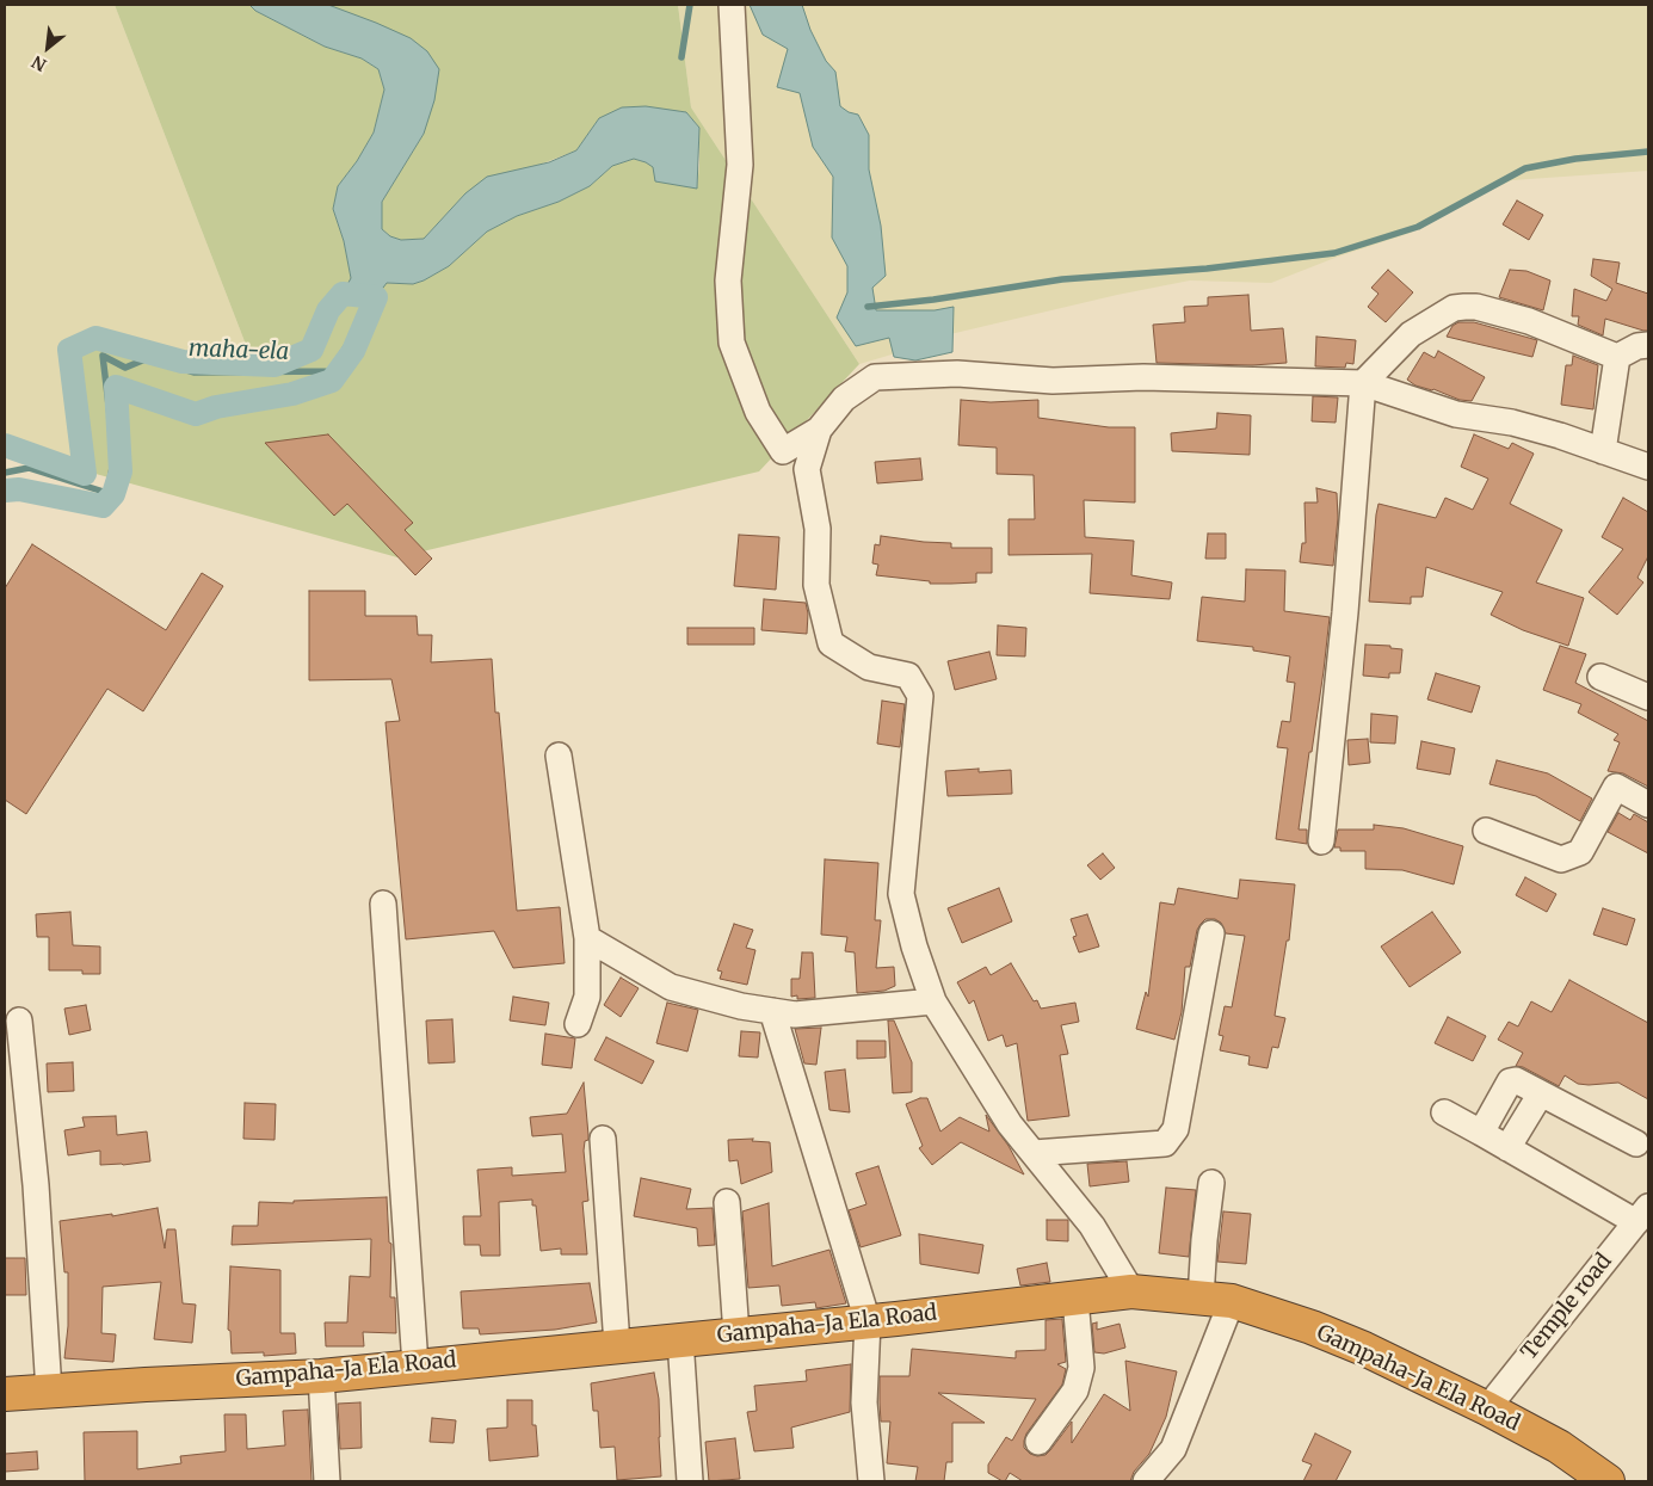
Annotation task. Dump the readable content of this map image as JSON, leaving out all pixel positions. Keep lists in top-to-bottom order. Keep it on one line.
{"streets":{"highway":["Gampaha-Ja Ela Road"],"street":["Temple road"]},"crossings":[["Temple road","Gampaha-Ja Ela Road"]],"water":["maha-ela"],"north":"bottom left"}
